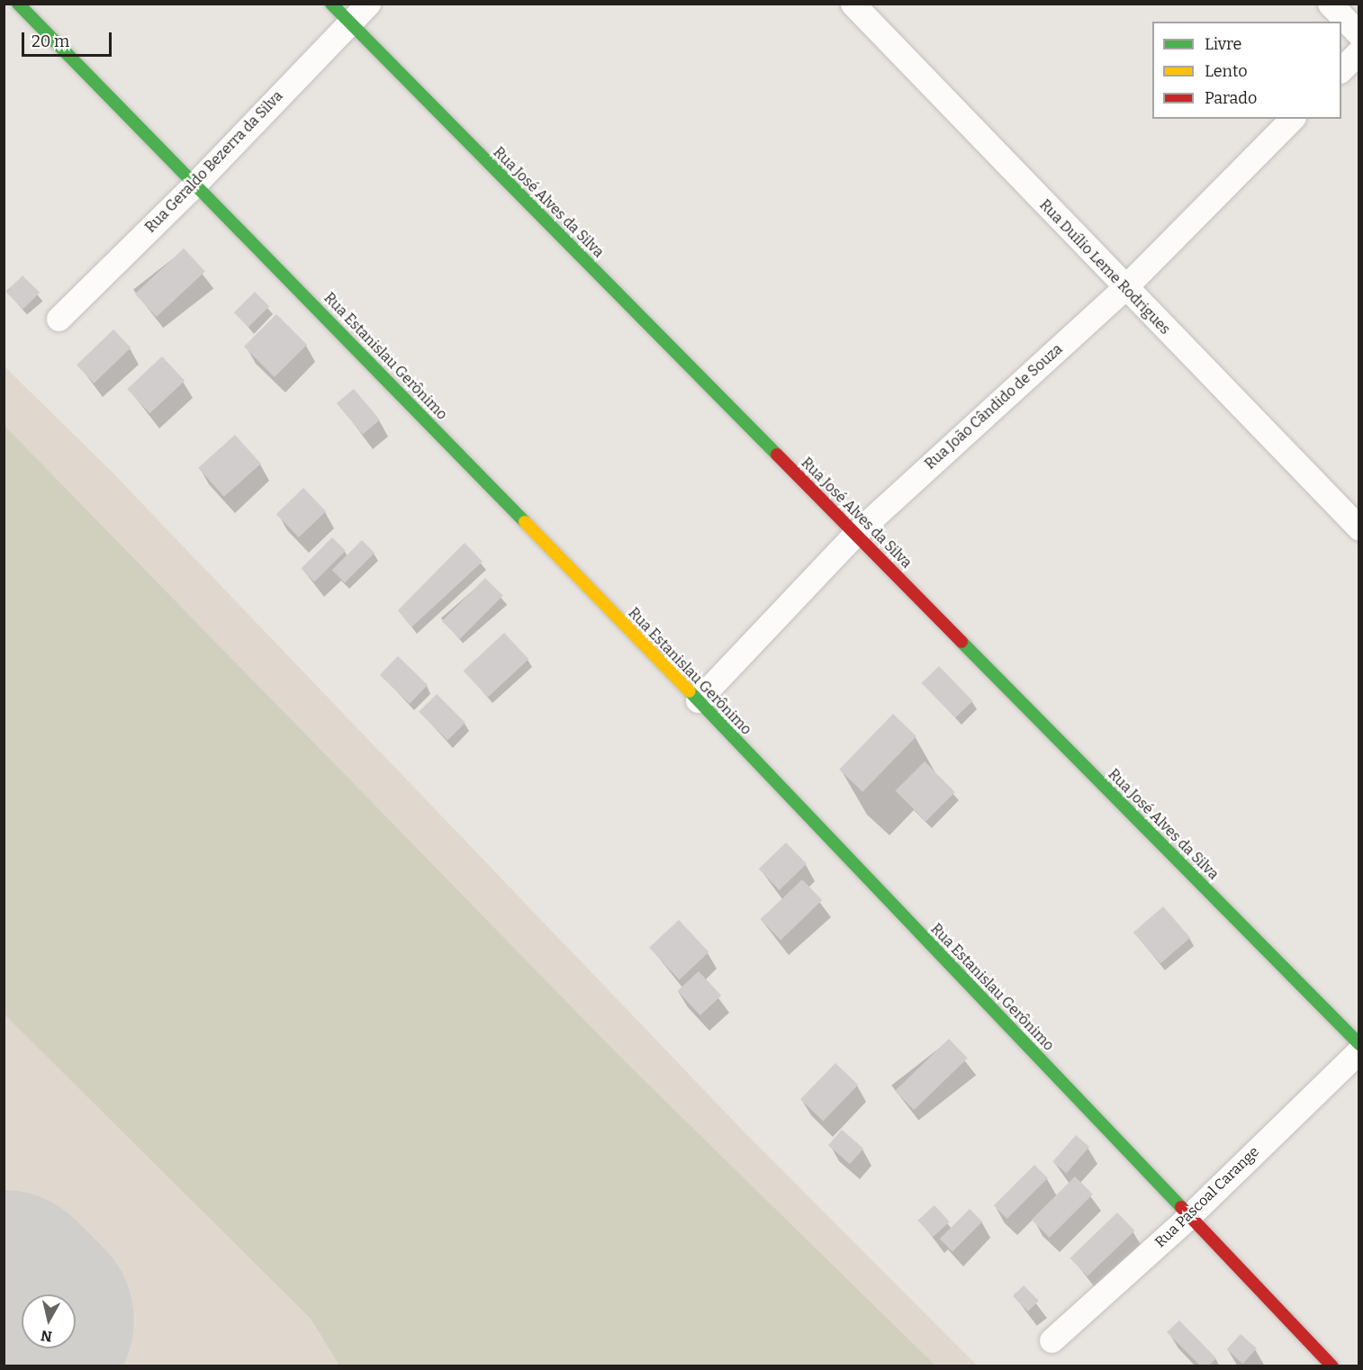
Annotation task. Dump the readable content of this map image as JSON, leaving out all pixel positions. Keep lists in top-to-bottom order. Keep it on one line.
{"streets":{"street":["Rua Geraldo Bezerra da Silva","Rua José Alves da Silva","Rua Duílio Leme Rodrigues","Rua Estanislau Gerônimo","Rua João Cândido de Souza","Rua Pascoal Carange"]},"crossings":[["Rua Geraldo Bezerra da Silva","Rua José Alves da Silva"],["Rua Geraldo Bezerra da Silva","Rua Estanislau Gerônimo"],["Rua José Alves da Silva","Rua João Cândido de Souza"],["Rua Duílio Leme Rodrigues","Rua João Cândido de Souza"],["Rua Estanislau Gerônimo","Rua João Cândido de Souza"],["Rua Estanislau Gerônimo","Rua Pascoal Carange"]],"legend":["Livre","Lento","Parado"],"scale_bar":"20 m","north":"bottom"}
